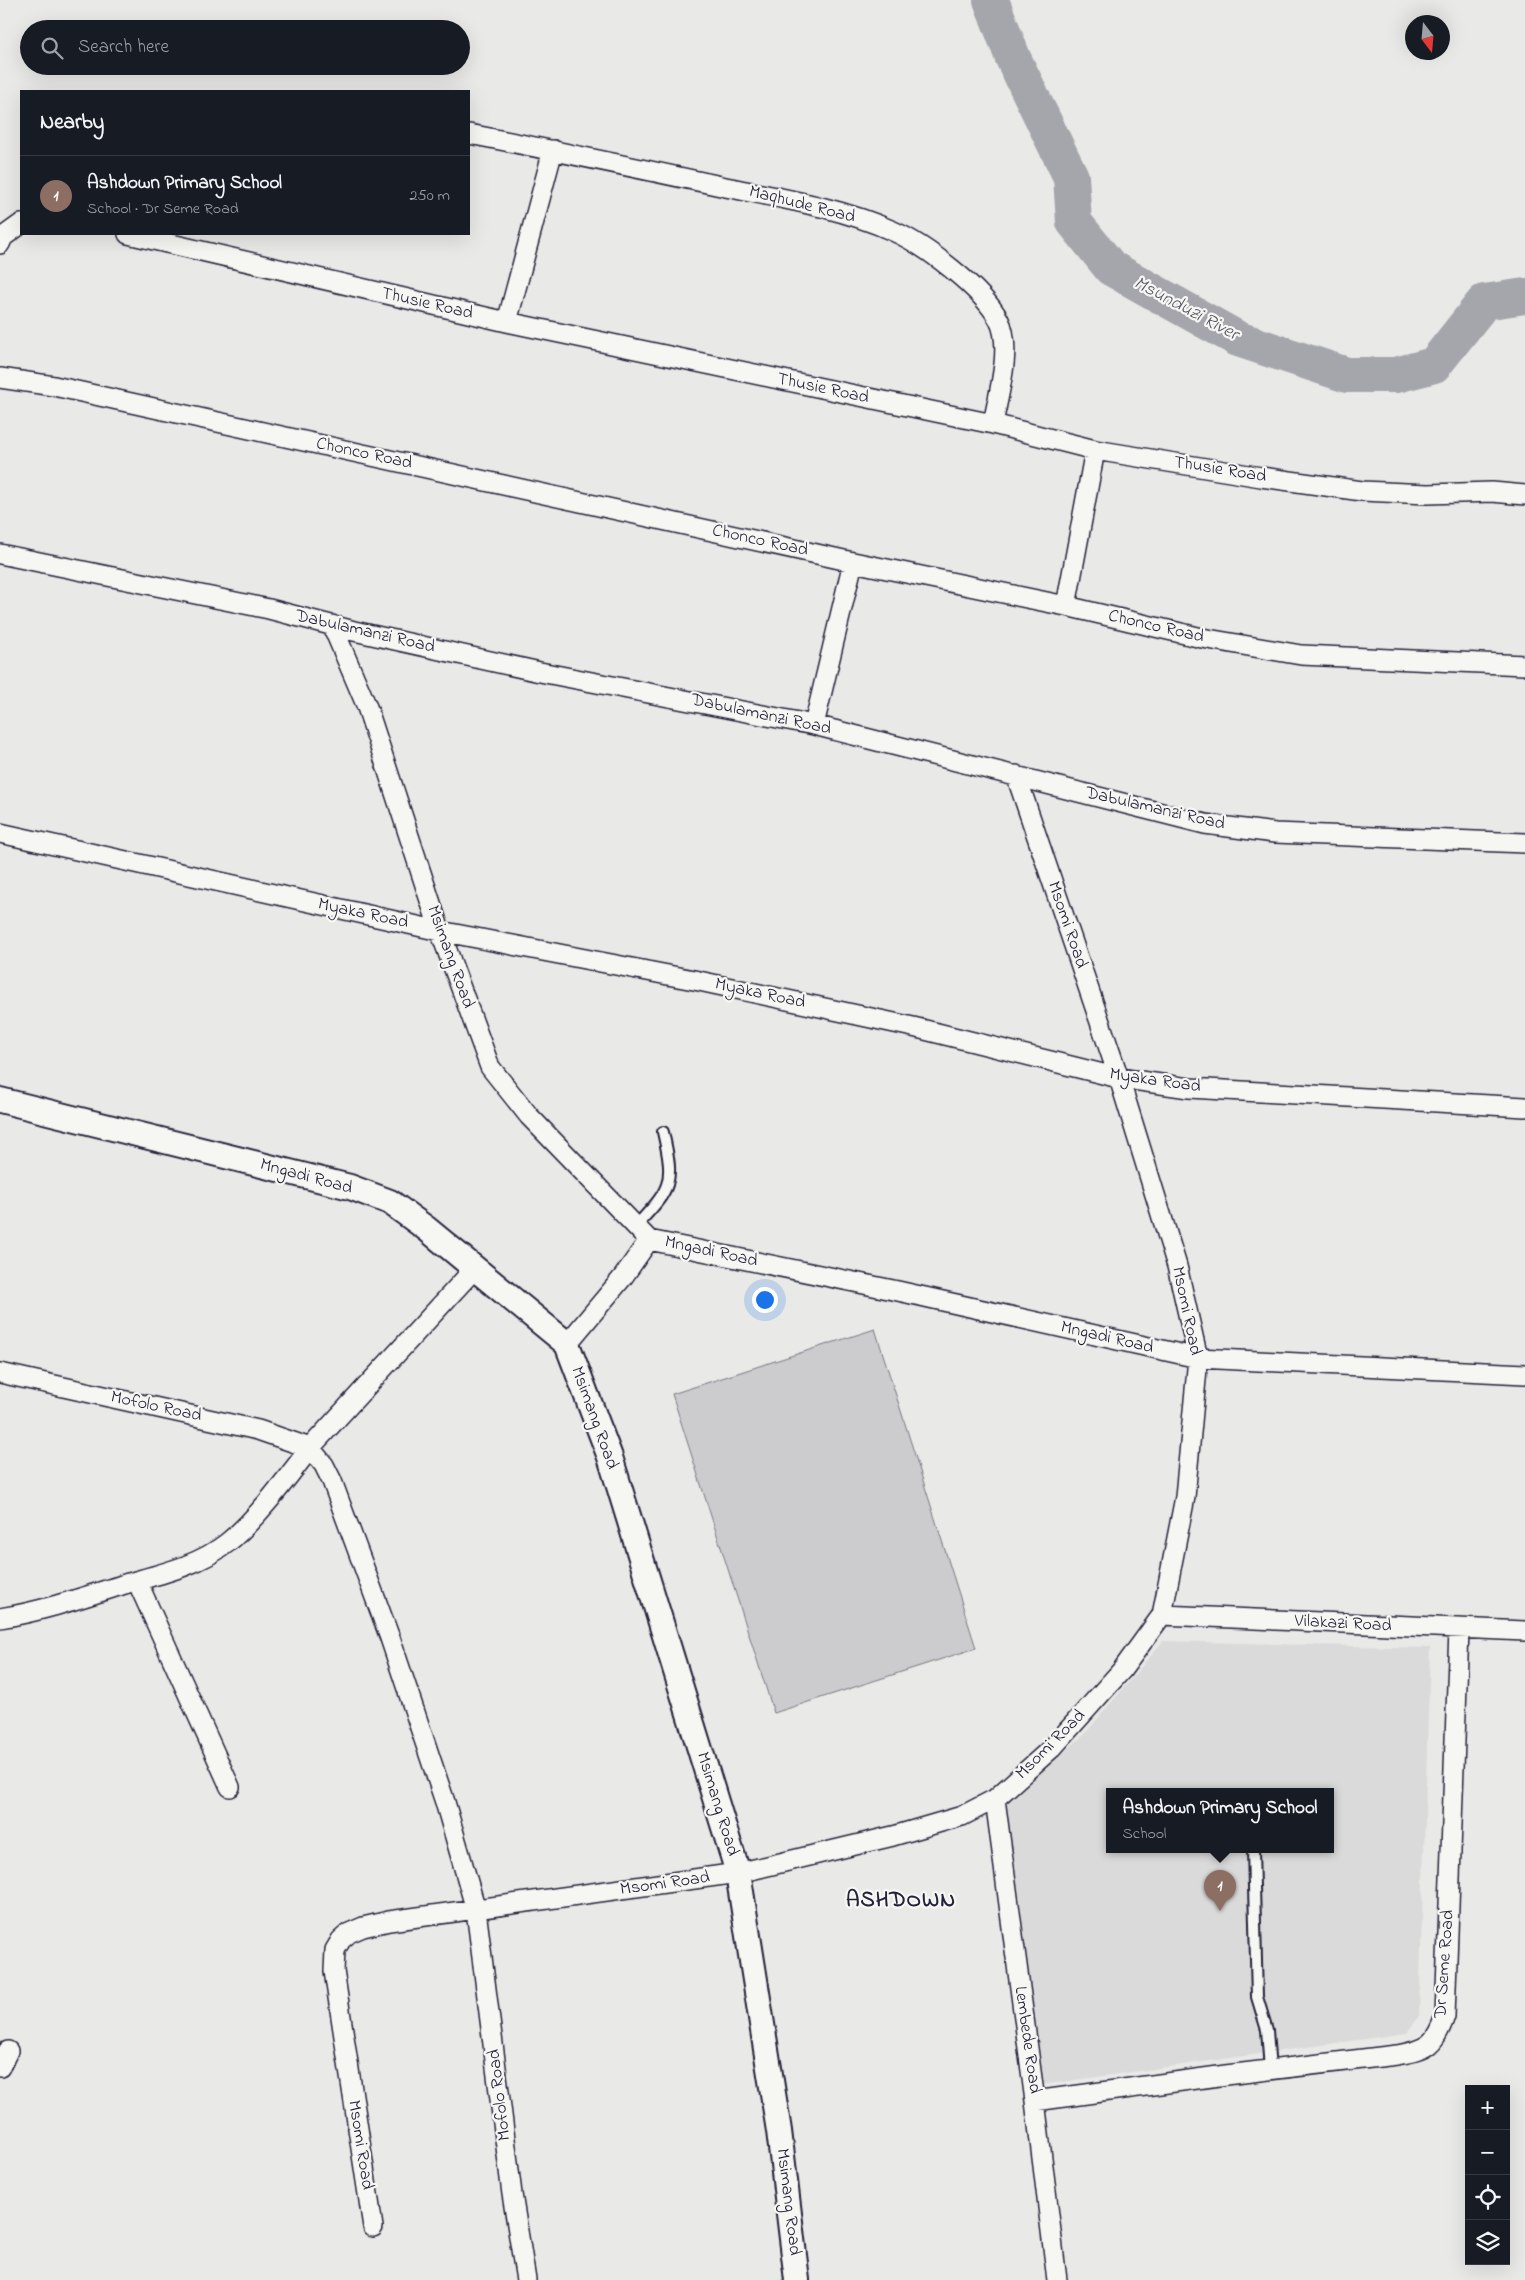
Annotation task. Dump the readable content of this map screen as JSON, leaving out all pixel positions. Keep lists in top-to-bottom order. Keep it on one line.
{"streets":{"street":["Maqhude Road","Thusie Road","Chonco Road","Dabulamanzi Road","Myaka Road","Msomi Road","Msimang Road","Mngadi Road","Mofolo Road","Vilakazi Road","Dr Seme Road","Lembede Road"]},"crossings":[["Maqhude Road","Thusie Road"],["Dabulamanzi Road","Msomi Road"],["Dabulamanzi Road","Msimang Road"],["Myaka Road","Msomi Road"],["Myaka Road","Msimang Road"],["Msomi Road","Msimang Road"],["Msomi Road","Mngadi Road"],["Msomi Road","Mofolo Road"],["Msomi Road","Vilakazi Road"],["Msomi Road","Lembede Road"],["Msimang Road","Mngadi Road"],["Vilakazi Road","Dr Seme Road"],["Dr Seme Road","Lembede Road"]],"districts":["ASHDOWN"],"water":["Msunduzi River"],"north":"bottom","page":{"search":"Search here","heading":"Nearby","list":[{"mark":"1","name":"Ashdown Primary School","note":"School · Dr Seme Road","value":"250 m"}],"popup":["Ashdown Primary School","School"],"pins":"1","map_buttons":["+","−"]}}
